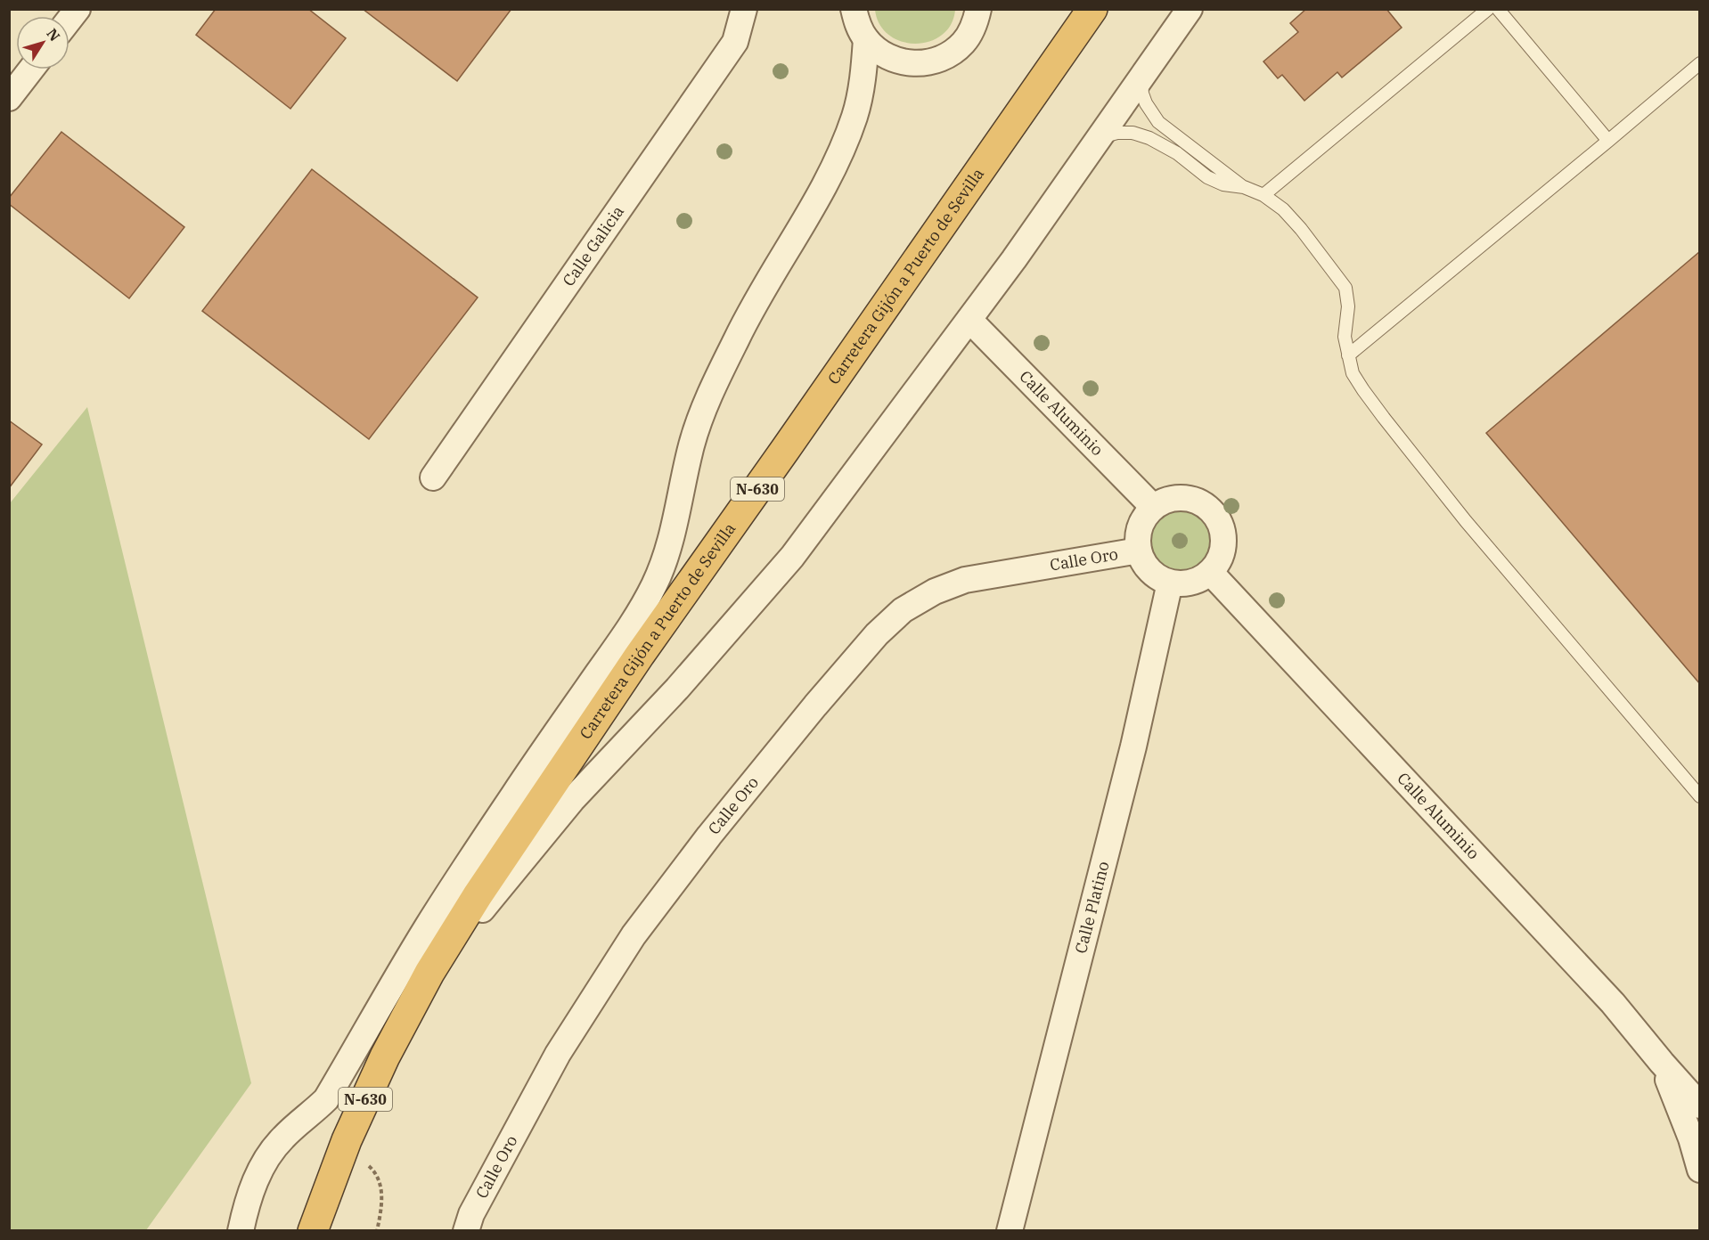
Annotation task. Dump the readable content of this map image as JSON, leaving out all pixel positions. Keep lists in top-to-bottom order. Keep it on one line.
{"streets":{"highway":["Carretera Gijón a Puerto de Sevilla","N-630"],"street":["Calle Galicia","Calle Aluminio","Calle Oro","Calle Platino"]},"crossings":[["Calle Aluminio","Calle Oro"],["Calle Aluminio","Calle Platino"],["Calle Oro","Calle Platino"]],"north":"top right"}
